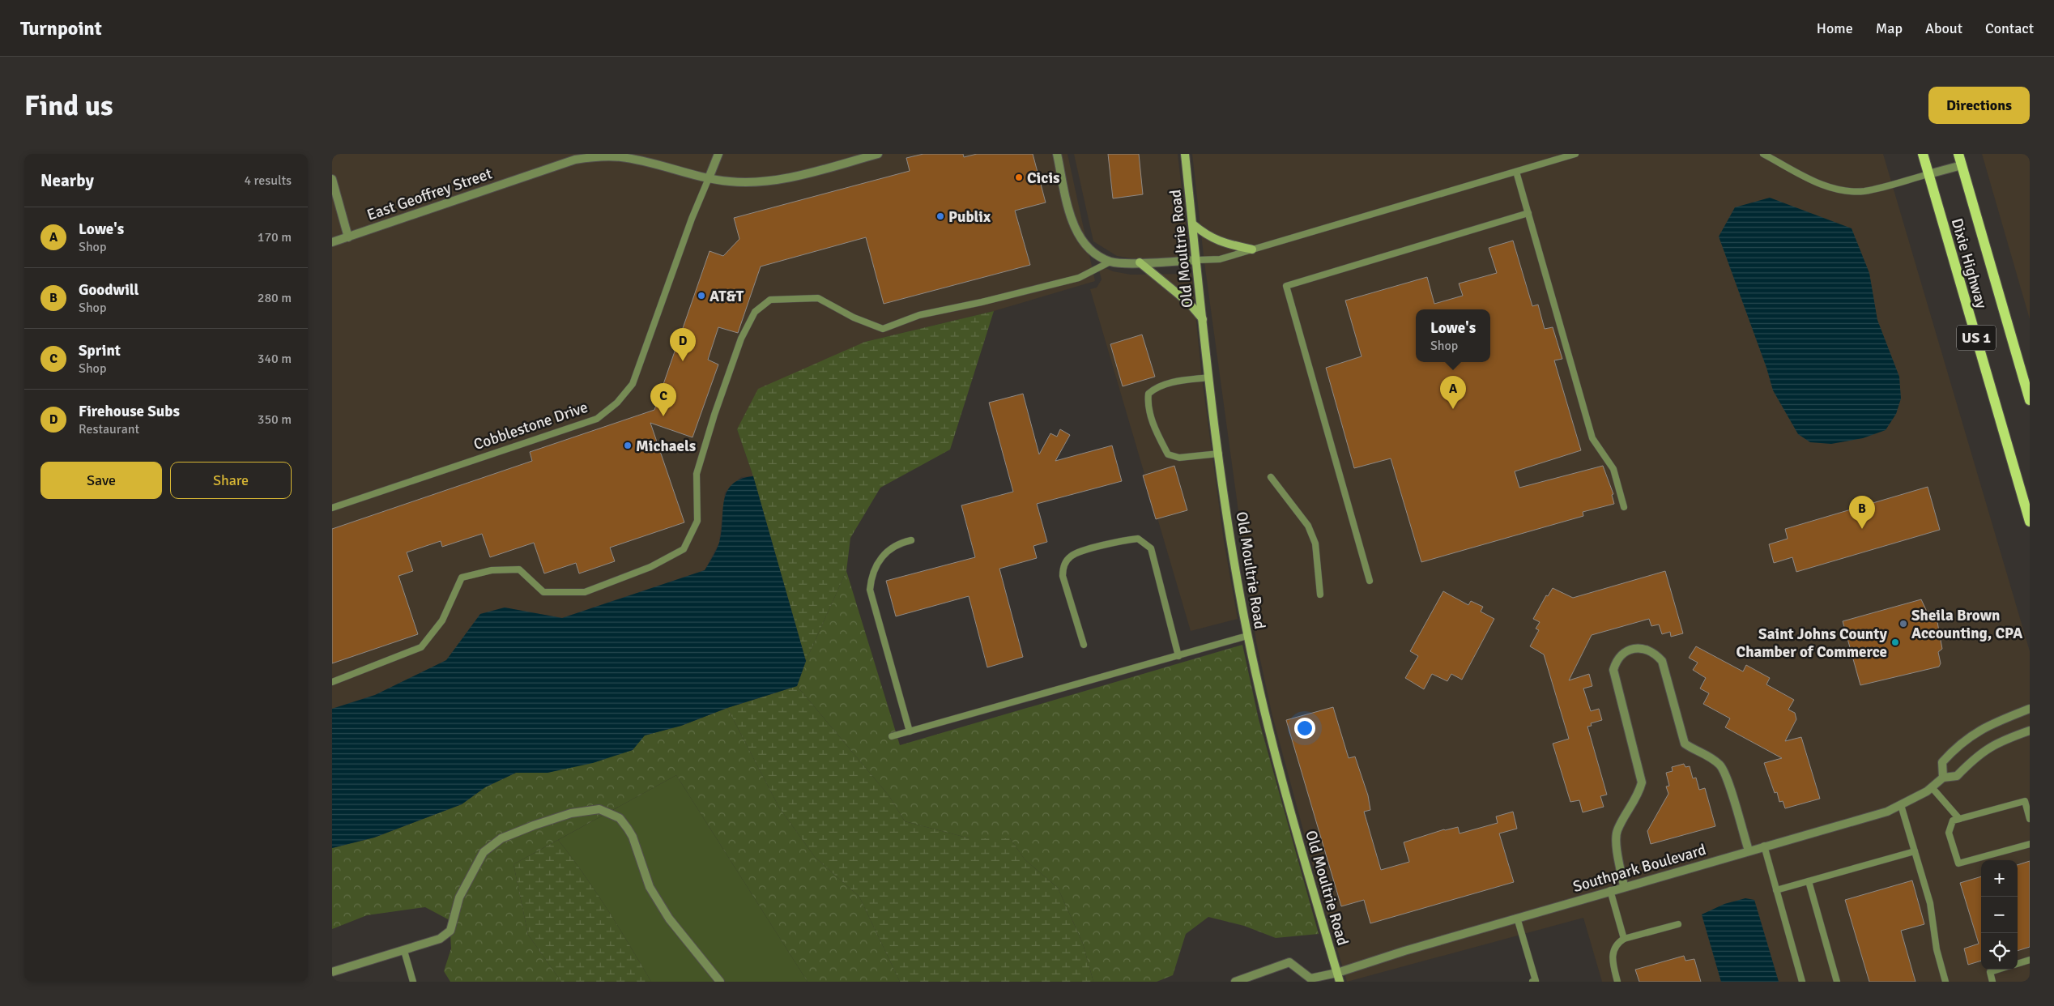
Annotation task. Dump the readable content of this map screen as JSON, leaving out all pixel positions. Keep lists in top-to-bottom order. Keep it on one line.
{"streets":{"main road":["Old Moultrie Road","Dixie Highway","US 1"],"street":["East Geoffrey Street","Cobblestone Drive","Southpark Boulevard"]},"crossings":[["East Geoffrey Street","Cobblestone Drive"],["Old Moultrie Road","Southpark Boulevard"]],"places":["Cicis","Publix","AT&T","Michaels","Sheila Brown Accounting, CPA","Saint Johns County Chamber of Commerce"],"page":{"header":"Turnpoint","nav":["Home","Map","About","Contact"],"buttons":["Directions",["Save","Share"]],"title":"Find us","heading":["Nearby","4 results"],"list":[{"mark":"A","name":"Lowe's","note":"Shop","value":"170 m"},{"mark":"B","name":"Goodwill","note":"Shop","value":"280 m"},{"mark":"C","name":"Sprint","note":"Shop","value":"340 m"},{"mark":"D","name":"Firehouse Subs","note":"Restaurant","value":"350 m"}],"popup":["Lowe's","Shop"],"pins":["D","A","C","B"],"map_buttons":["+","−"]}}
